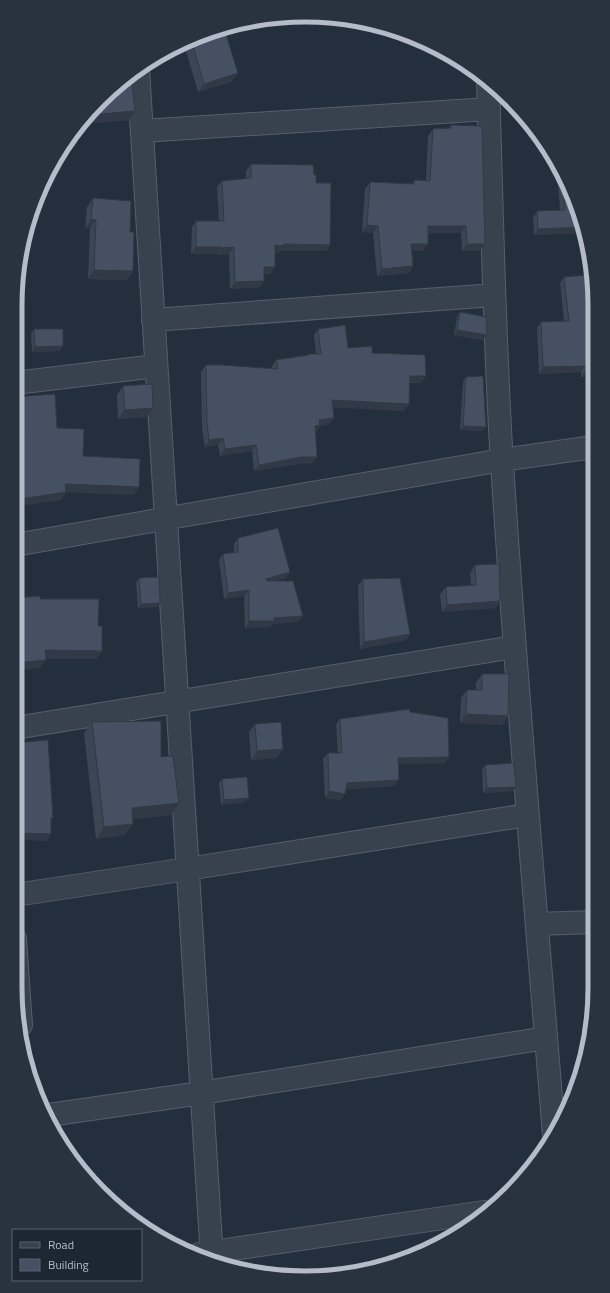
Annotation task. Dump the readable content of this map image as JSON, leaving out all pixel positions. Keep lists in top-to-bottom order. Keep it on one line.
{"legend":["Road","Building"]}
